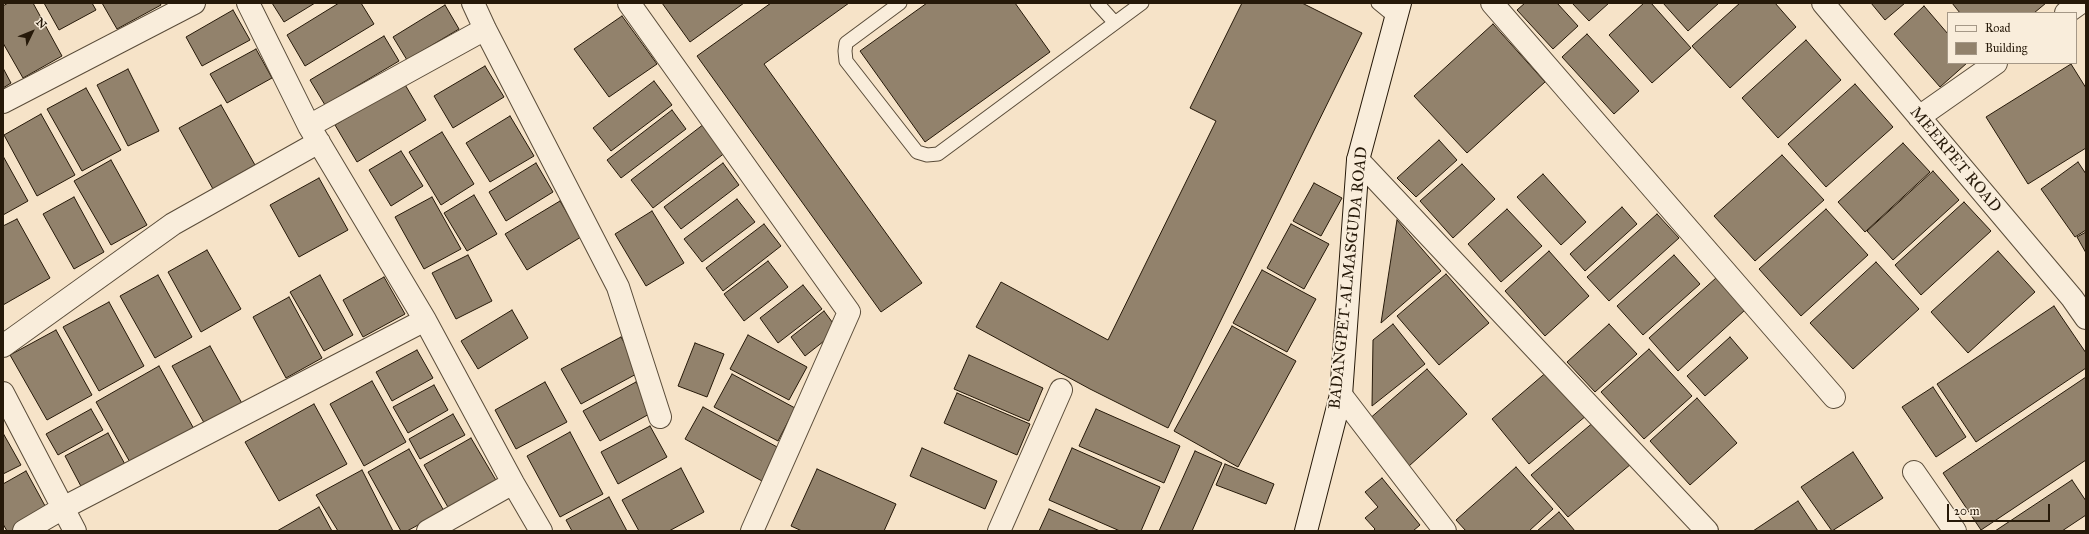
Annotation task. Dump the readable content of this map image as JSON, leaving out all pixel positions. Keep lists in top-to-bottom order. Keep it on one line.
{"streets":{"street":["MEERPET ROAD","BADANGPET-ALMASGUDA ROAD"]},"legend":["Road","Building"],"scale_bar":"20 m","north":"top right"}
